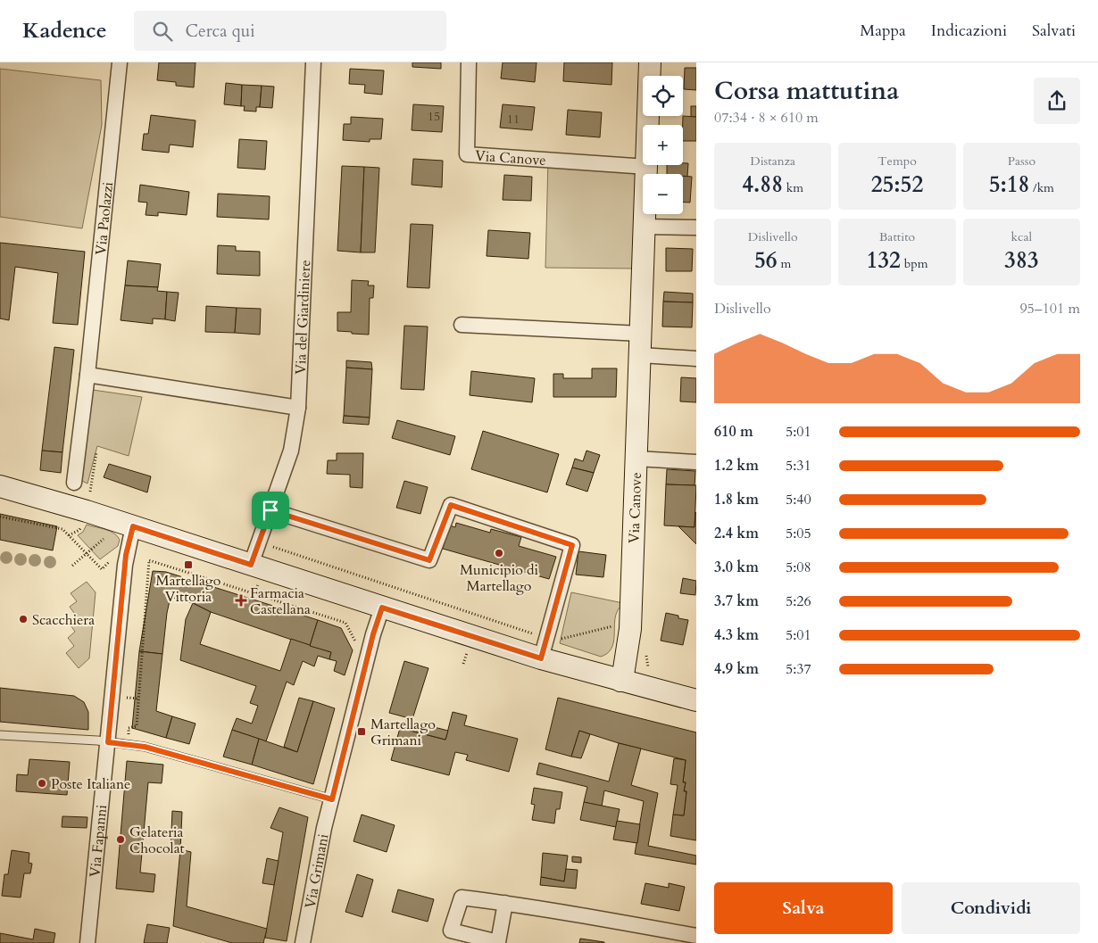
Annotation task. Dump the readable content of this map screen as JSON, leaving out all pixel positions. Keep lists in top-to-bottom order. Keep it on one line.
{"streets":{"street":["Via Canove","Via Paolazzi","Via del Giardiniere","Via Fapanni","Via Grimani"]},"places":{"other":["Municipio di Martellago","Scacchiera","Poste Italiane","Gelateria Chocolat"],"transit":["Martellago Vittoria","Martellago Grimani"],"health":["Farmacia Castellana"]},"house_numbers":["15","11"],"page":{"header":"Kadence","search":"Cerca qui","nav":["Mappa","Indicazioni","Salvati"],"heading":["Corsa mattutina","07:34 · 8 × 610 m"],"map_buttons":["+","−"],"stats":[["Distanza","4.88 km"],["Tempo","25:52"],["Passo","5:18 /km"],["Dislivello","56 m"],["Battito","132 bpm"],["kcal","383"]],"chart":["Dislivello","95–101 m"],"list":[{"name":"610 m","note":"5:01"},{"name":"1.2 km","note":"5:31"},{"name":"1.8 km","note":"5:40"},{"name":"2.4 km","note":"5:05"},{"name":"3.0 km","note":"5:08"},{"name":"3.7 km","note":"5:26"},{"name":"4.3 km","note":"5:01"},{"name":"4.9 km","note":"5:37"}],"buttons":["Salva","Condividi"]}}
